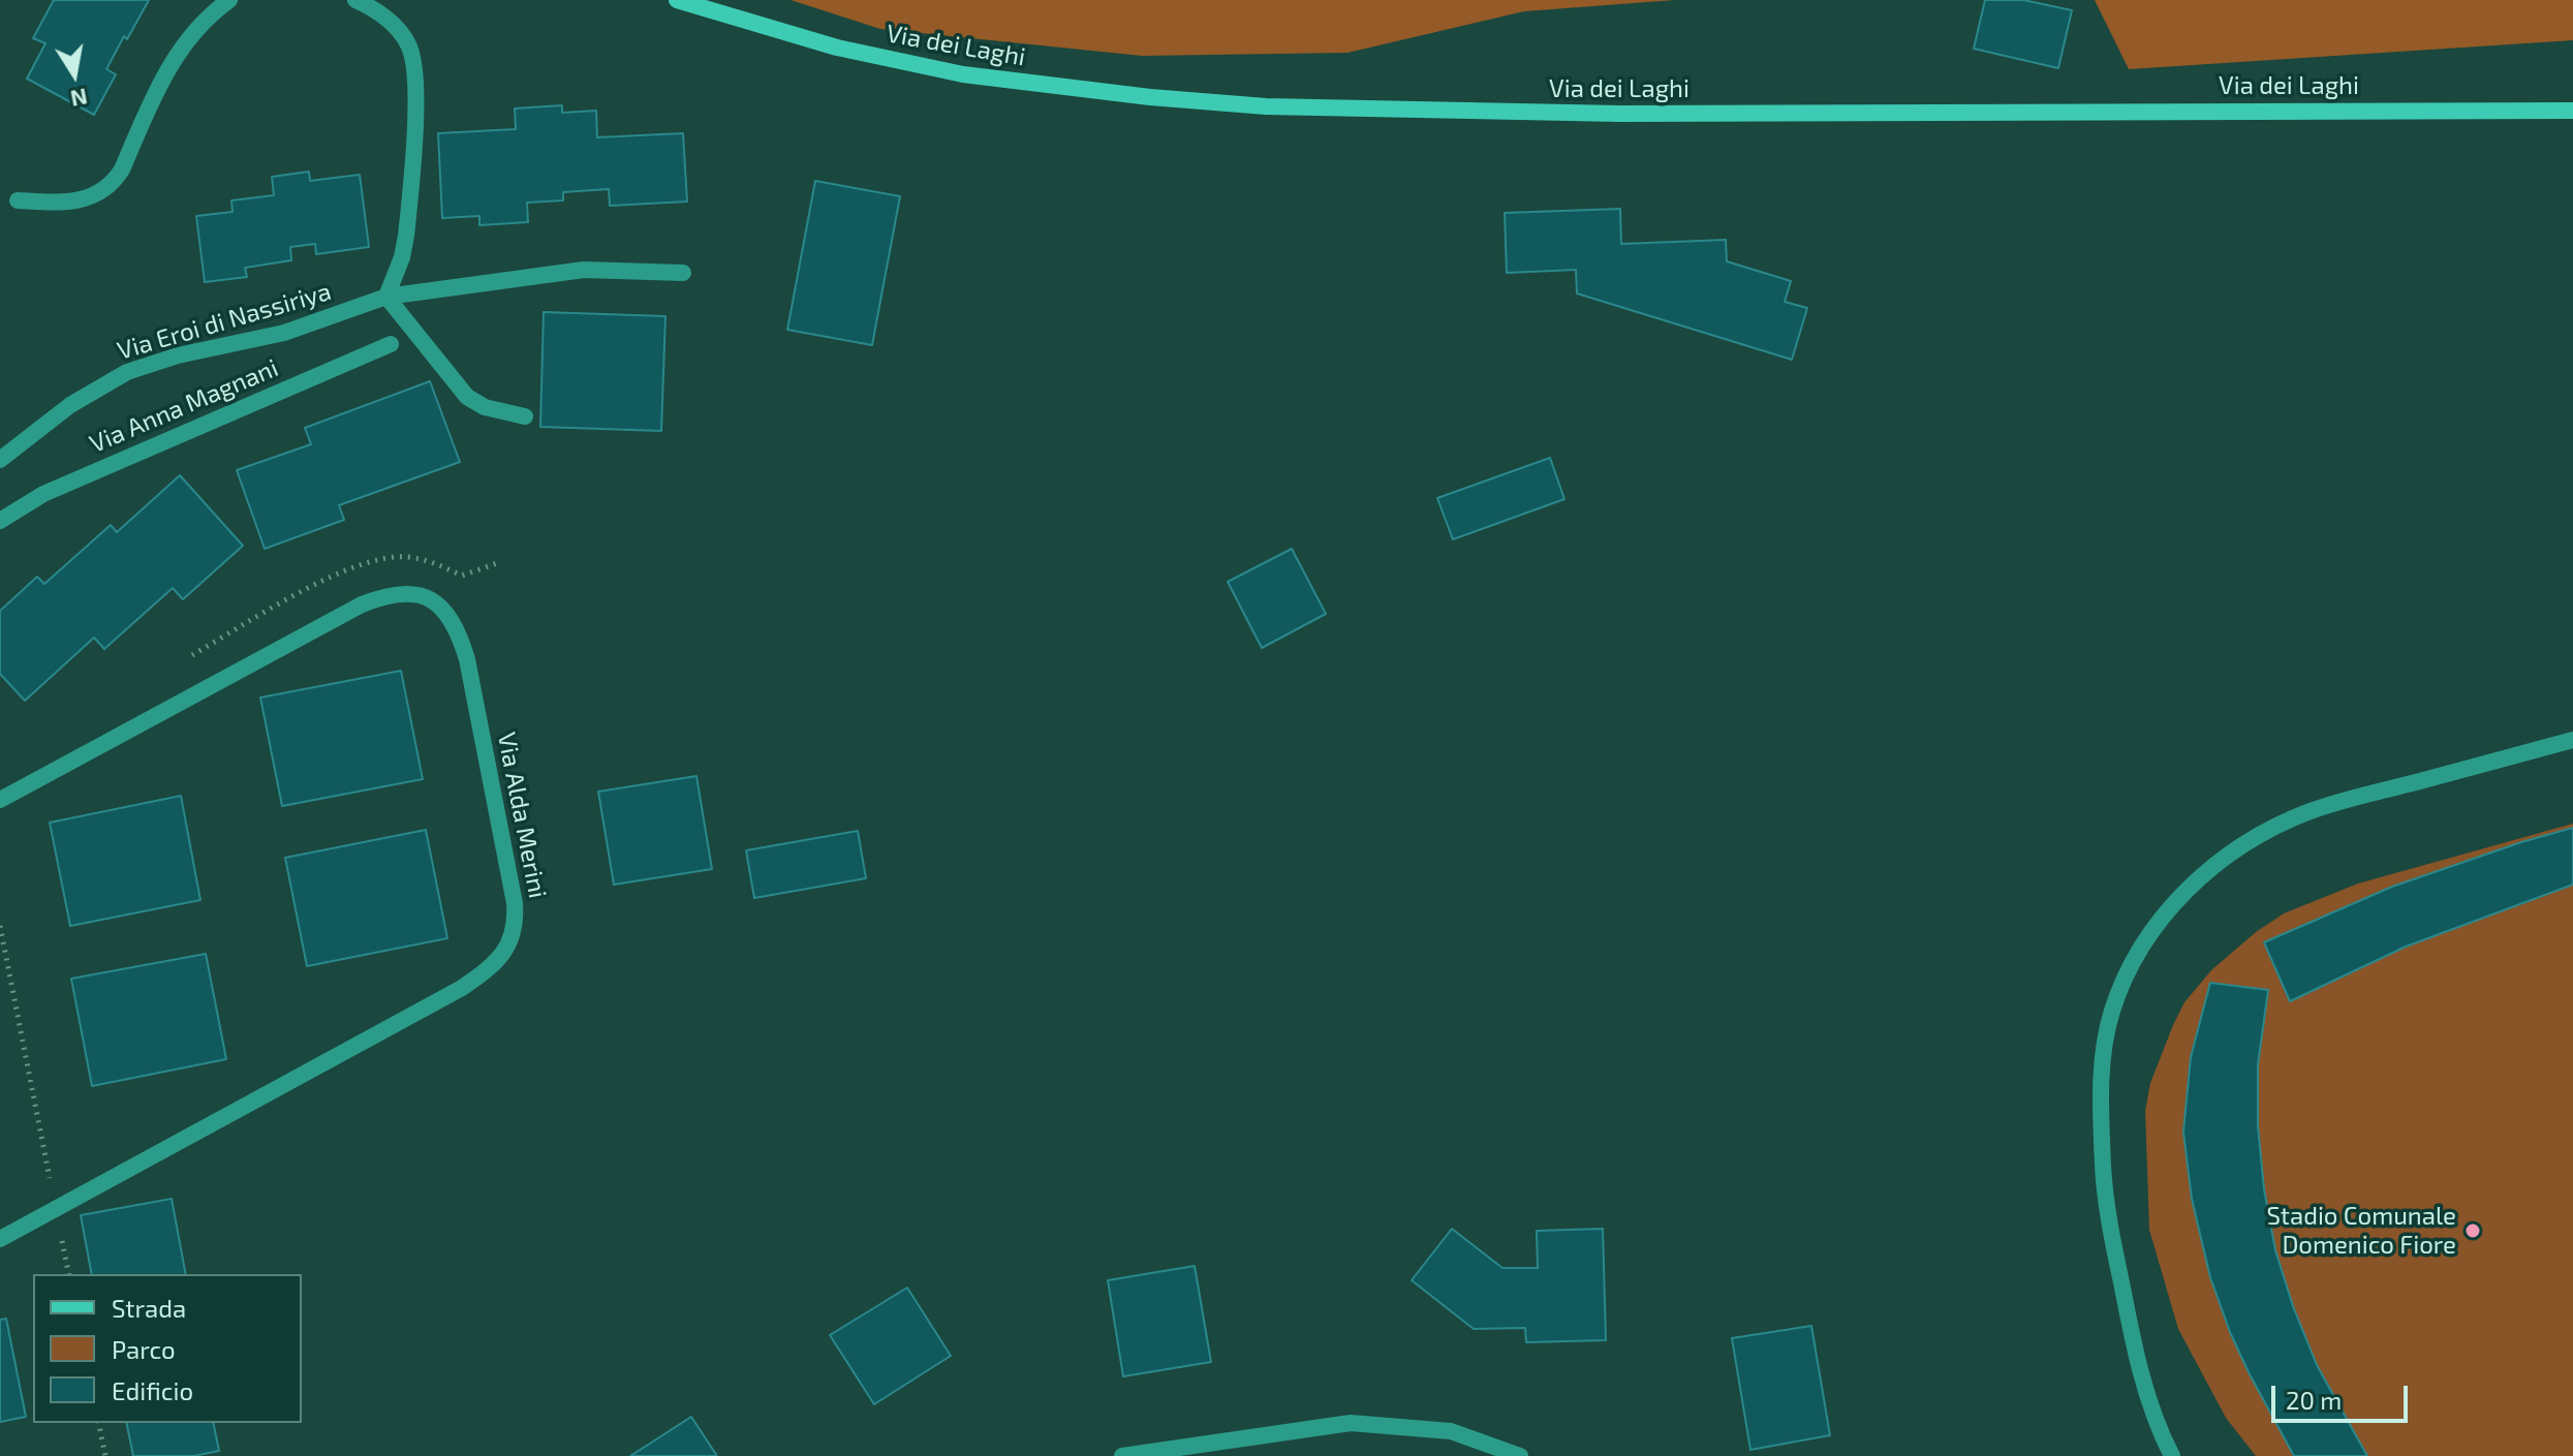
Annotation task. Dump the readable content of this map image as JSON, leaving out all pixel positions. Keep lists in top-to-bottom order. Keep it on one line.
{"streets":{"main road":["Via dei Laghi"],"street":["Via Eroi di Nassiriya","Via Anna Magnani","Via Alda Merini"]},"places":["Stadio Comunale Domenico Fiore"],"legend":["Strada","Parco","Edificio"],"scale_bar":"20 m","north":"bottom"}
